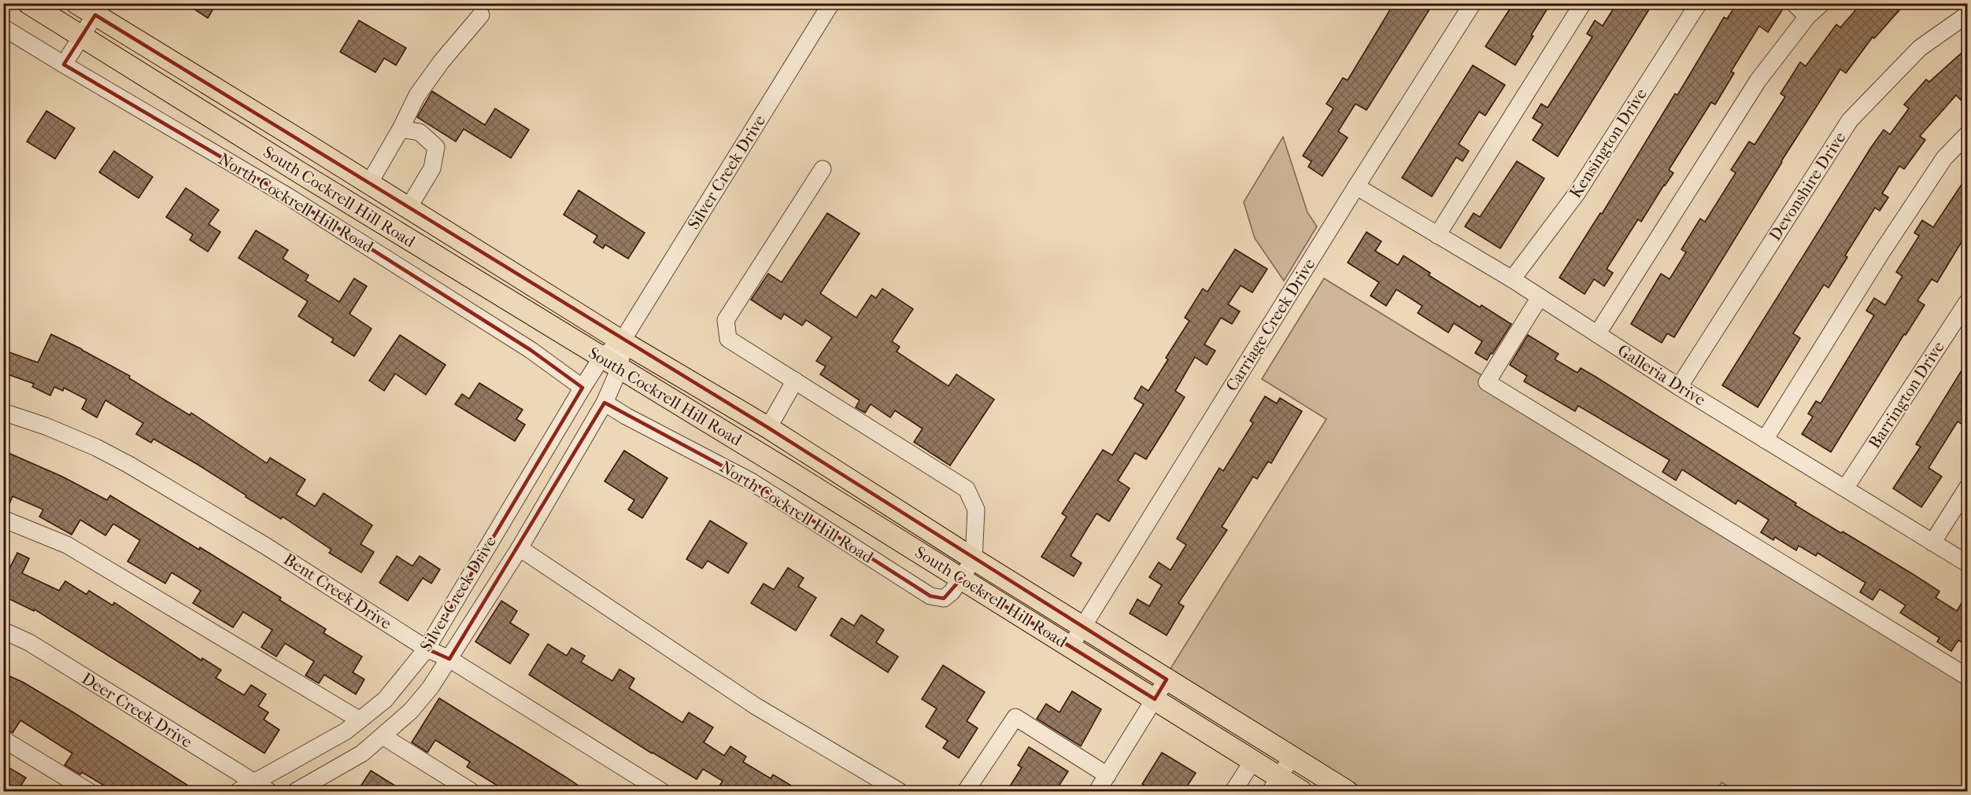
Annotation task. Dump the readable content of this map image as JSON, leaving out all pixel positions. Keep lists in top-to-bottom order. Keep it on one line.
{"streets":{"main road":["South Cockrell Hill Road"],"street":["Kensington Drive","Silver Creek Drive","Devonshire Drive","North Cockrell Hill Road","Carriage Creek Drive","Galleria Drive","Barrington Drive","Bent Creek Drive","Deer Creek Drive"]},"crossings":[["Kensington Drive","Galleria Drive"],["Silver Creek Drive","South Cockrell Hill Road"],["Silver Creek Drive","North Cockrell Hill Road"],["Silver Creek Drive","Bent Creek Drive"],["Silver Creek Drive","Deer Creek Drive"],["Devonshire Drive","Galleria Drive"],["South Cockrell Hill Road","North Cockrell Hill Road"],["South Cockrell Hill Road","Carriage Creek Drive"],["Carriage Creek Drive","Galleria Drive"],["Galleria Drive","Barrington Drive"]]}
